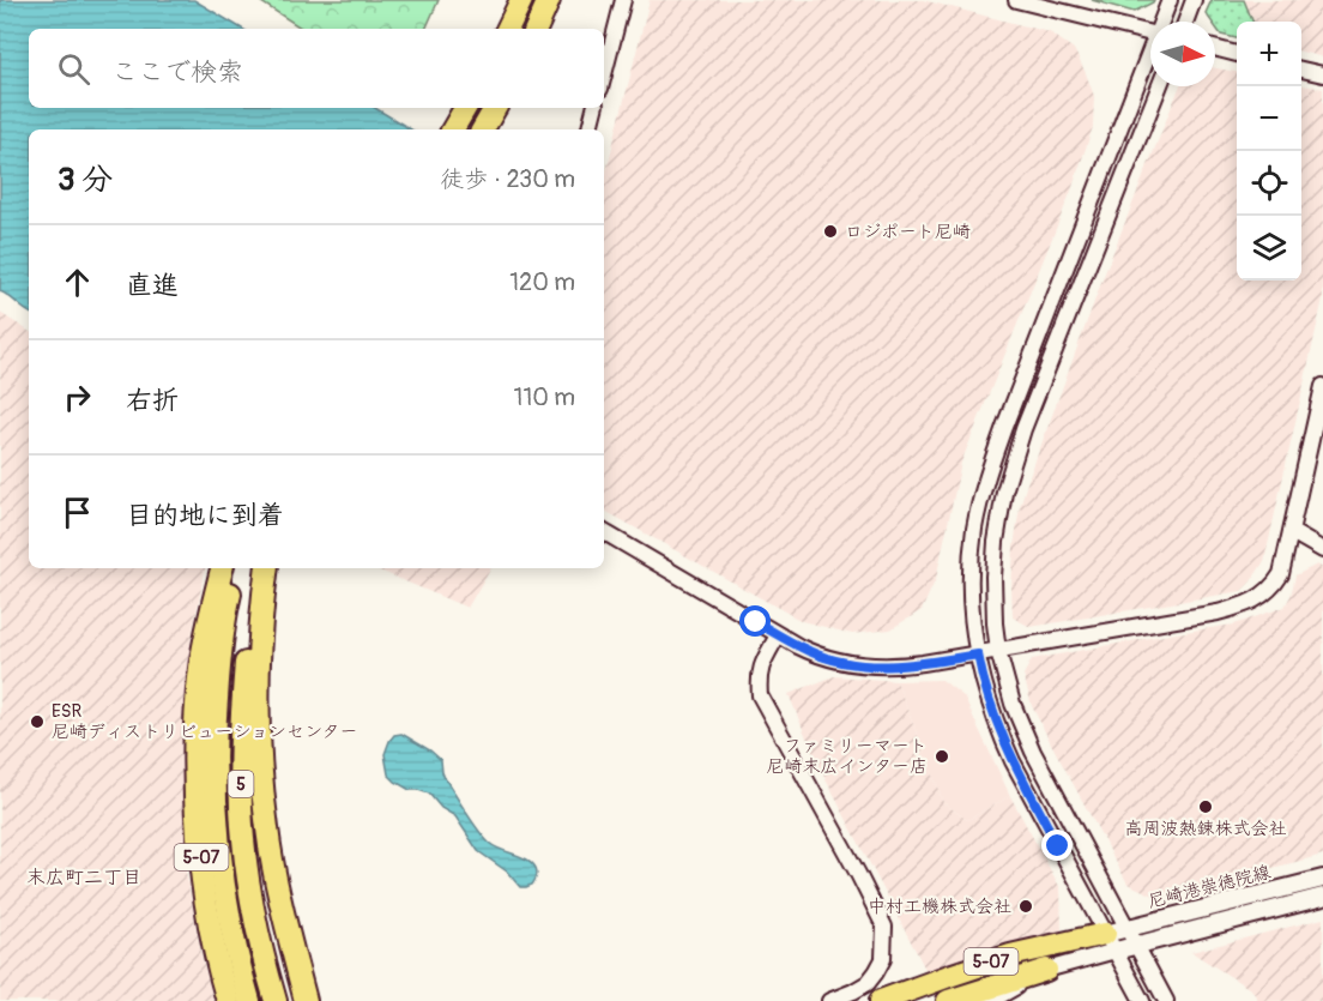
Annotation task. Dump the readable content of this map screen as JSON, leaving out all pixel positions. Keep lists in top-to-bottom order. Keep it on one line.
{"streets":{"highway":["5","5-07"],"main road":["尼崎港崇徳院線"]},"crossings":[["5-07","尼崎港崇徳院線"]],"districts":["末広町二丁目"],"places":["ロジポート尼崎","ESR 尼崎ディストリビューションセンター","ファミリーマート 尼崎末広インター店","高周波熱錬株式会社","中村工機株式会社"],"north":"right","page":{"map_buttons":["+","−"],"search":"ここで検索","heading":["3 分","徒歩 · 230 m"],"list":[["直進","120 m"],["右折","110 m"],"目的地に到着"]}}
